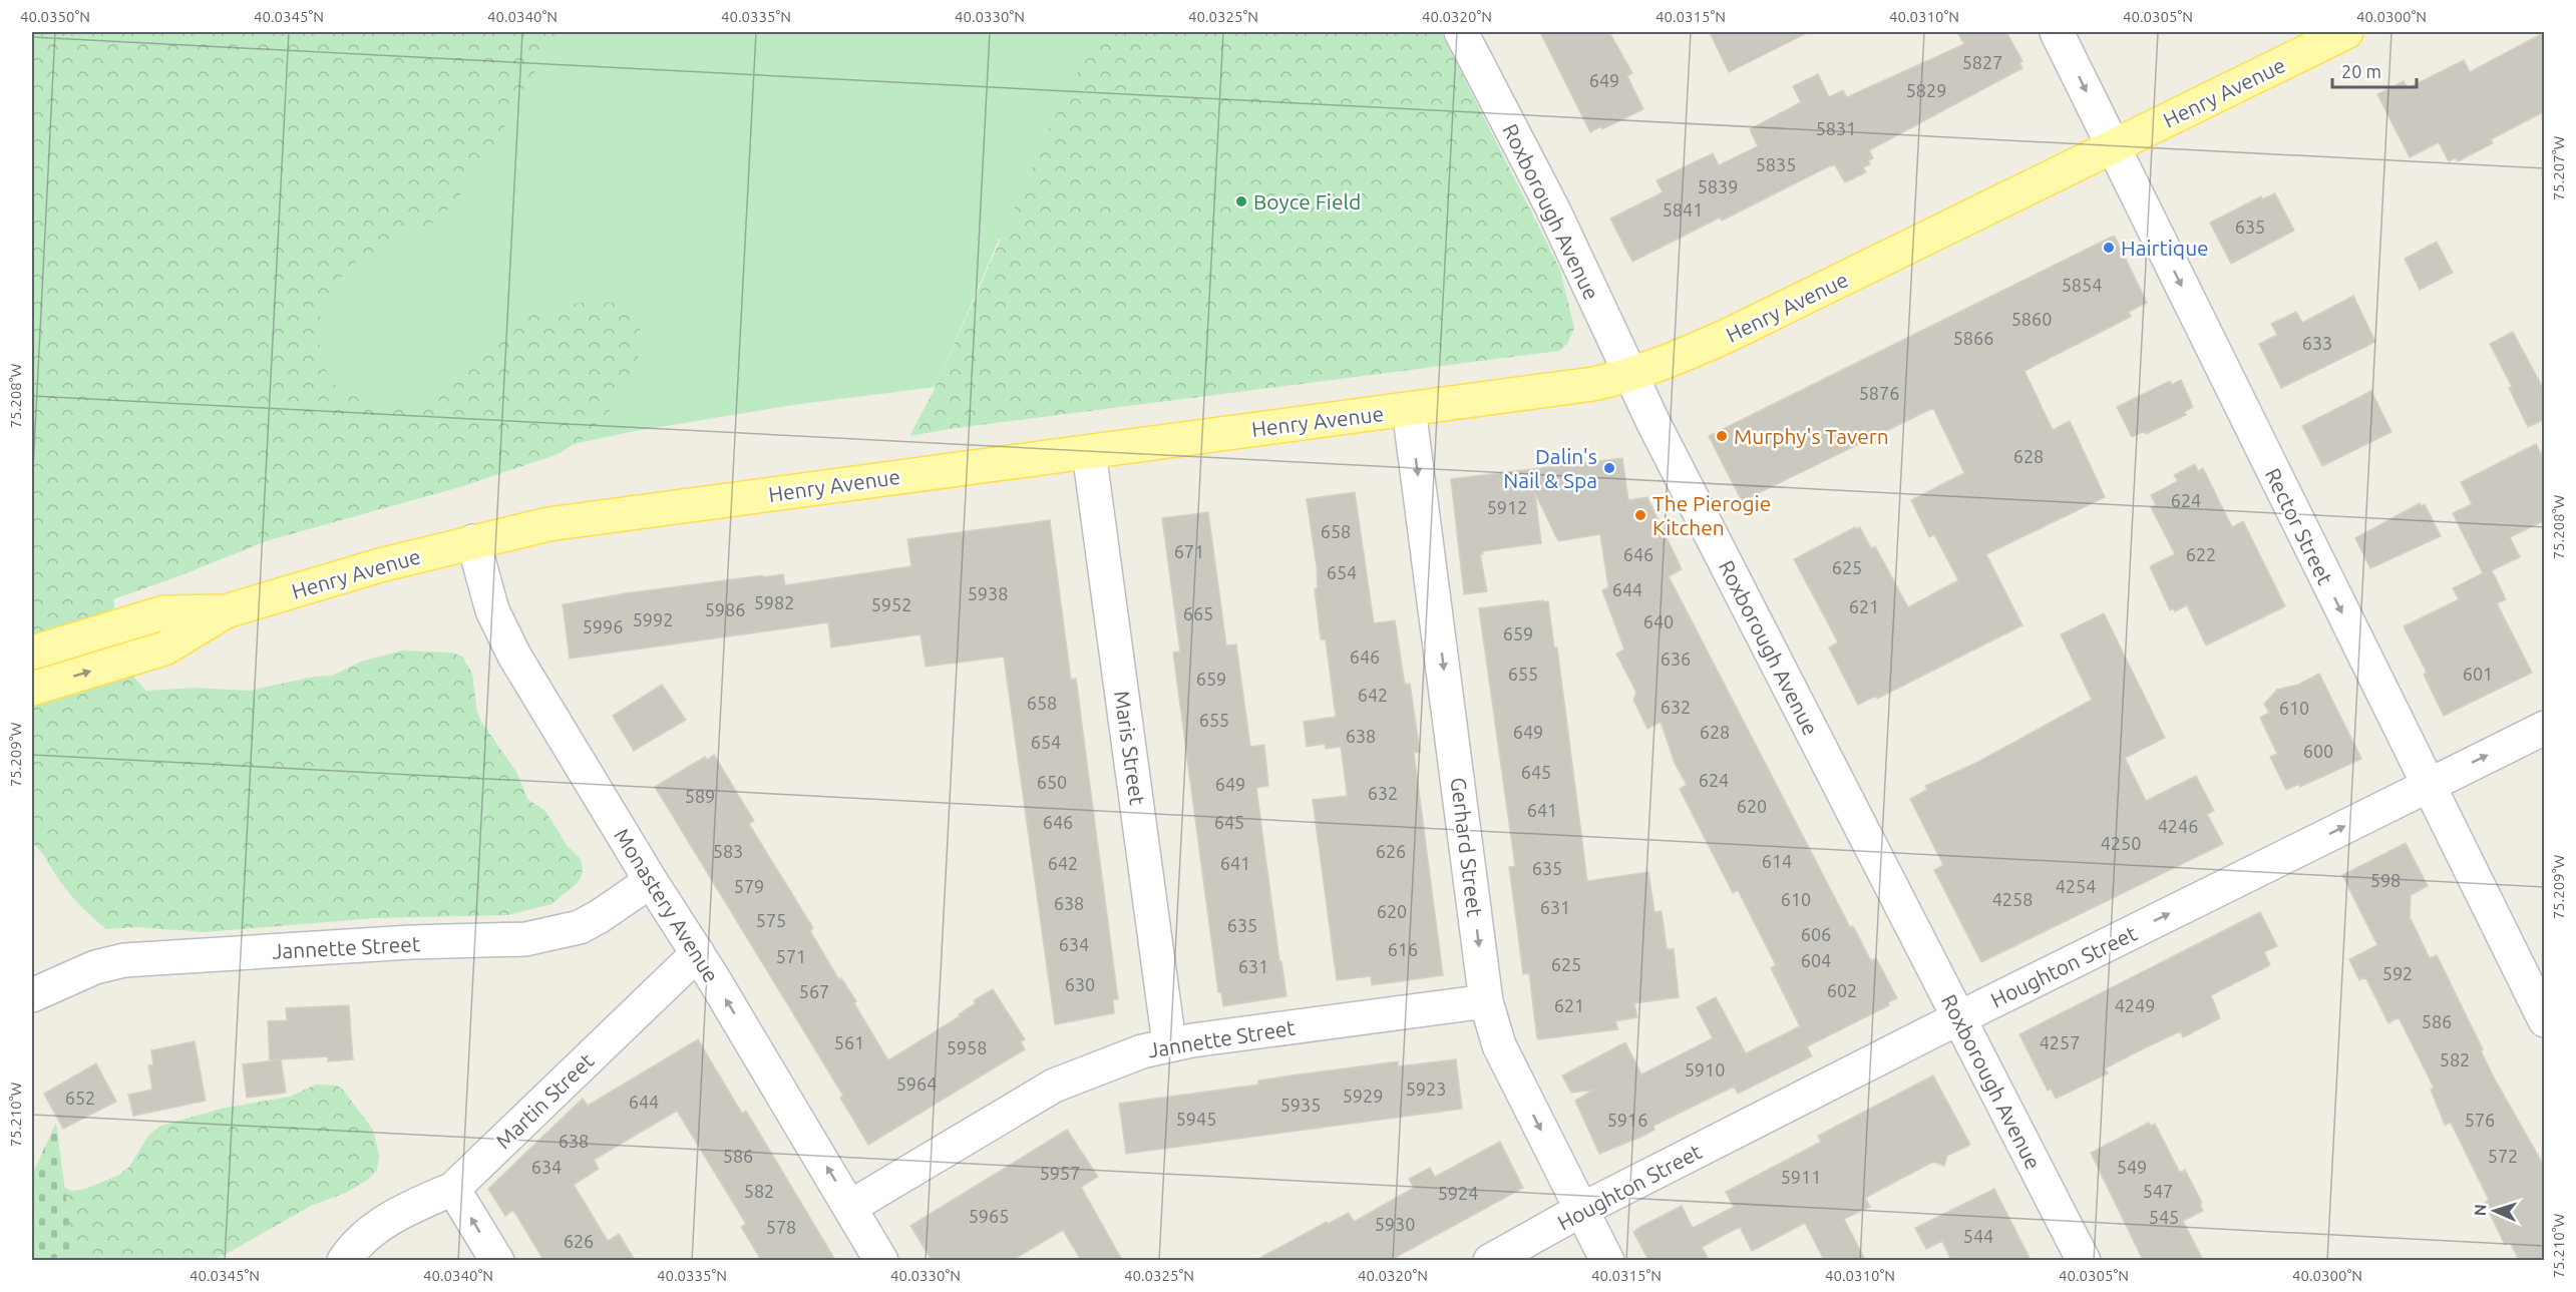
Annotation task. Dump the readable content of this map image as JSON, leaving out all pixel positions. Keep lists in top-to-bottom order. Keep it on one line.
{"streets":{"main road":["Henry Avenue"],"street":["Roxborough Avenue","Rector Street","Maris Street","Gerhard Street","Monastery Avenue","Jannette Street","Houghton Street","Martin Street"]},"crossings":[["Henry Avenue","Roxborough Avenue"],["Henry Avenue","Rector Street"],["Henry Avenue","Maris Street"],["Henry Avenue","Gerhard Street"],["Henry Avenue","Monastery Avenue"],["Roxborough Avenue","Houghton Street"],["Rector Street","Houghton Street"],["Maris Street","Jannette Street"],["Gerhard Street","Jannette Street"],["Gerhard Street","Houghton Street"],["Monastery Avenue","Jannette Street"],["Monastery Avenue","Martin Street"]],"one_way":["Rector Street","Gerhard Street","Monastery Avenue","Houghton Street"],"places":["Boyce Field","Hairtique","Murphy's Tavern","Dalin's Nail & Spa","The Pierogie Kitchen"],"house_numbers":["5827","649","5829","5831","5835","5839","5841","635","5854","5860","5866","633","5876","628","624","5912","658","671","646","622","625","654","644","5938","5982","5952","621","5986","665","5992","640","5996","659","646","636","655","601","659","642","658","632","610","655","649","628","638","654","600","645","624","650","649","632","589","620","641","646","645","4246","4250","583","626","614","642","641","635","598","579","4254","610","4258","638","631","620","575","635","606","634","616","571","604","625","631","592","630","602","567","621","4249","586","561","4257","5958","582","5910","5964","5923","5929","652","644","5935","5945","5916","576","638","586","572","634","549","5957","5911","582","547","5924","5965","545","5930","578","544","626"],"scale_bar":"20 m","north":"left","coordinates":["40.0350°N","40.0345°N","40.0340°N","40.0335°N","40.0330°N","40.0325°N","40.0320°N","40.0315°N","40.0310°N","40.0305°N","40.0300°N","75.207°W","75.208°W","75.209°W","75.210°W"]}
